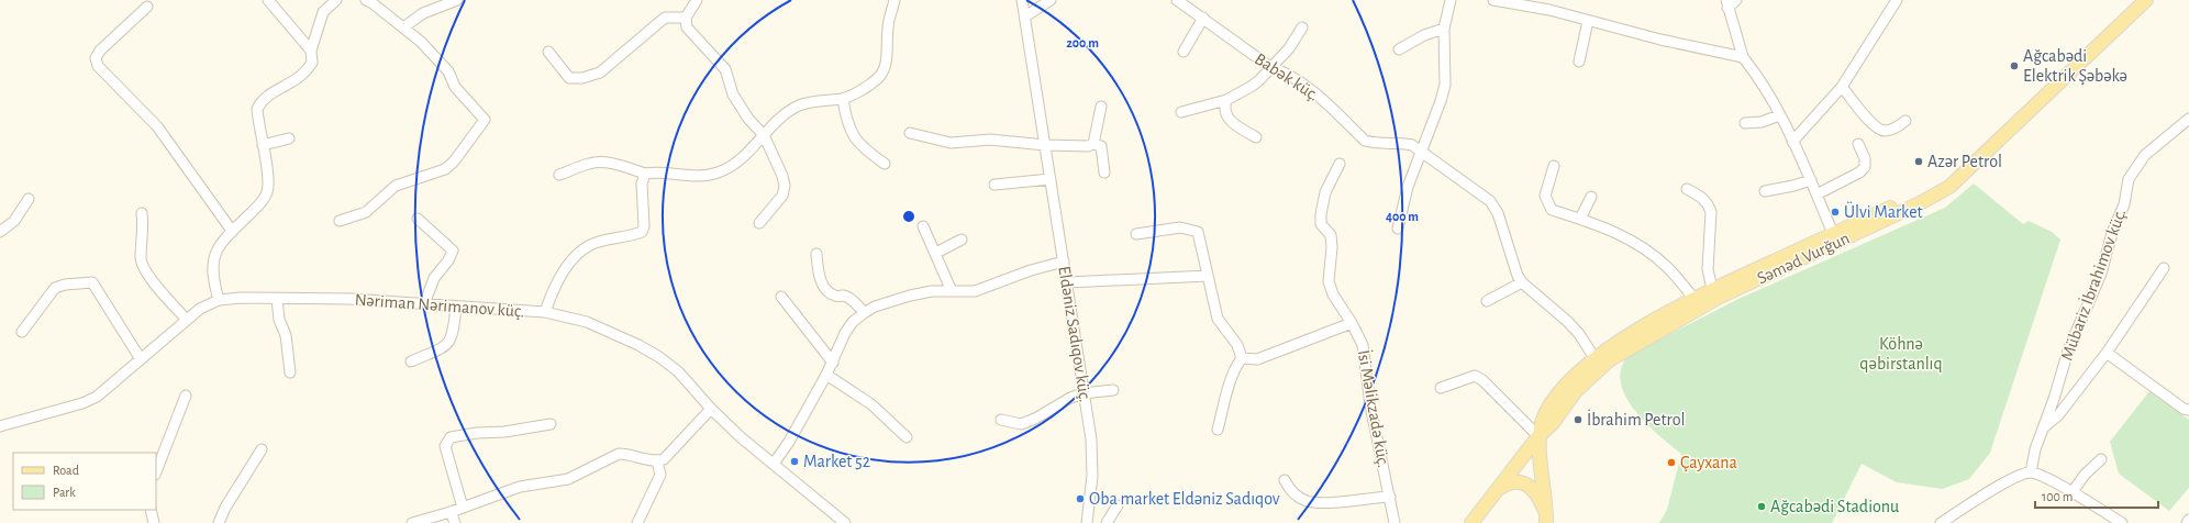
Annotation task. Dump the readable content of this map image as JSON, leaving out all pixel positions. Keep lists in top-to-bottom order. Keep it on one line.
{"streets":{"main road":["Səməd Vurğun"],"street":["Babək küç.","Mübariz İbrahimov küç.","Nəriman Nərimanov küç.","Eldəniz Sadıqov küç.","İsi Məlikzadə küç."]},"parks":["Köhnə qəbirstanlıq"],"places":["Ağcabədi Elektrik Şəbəkə","Azər Petrol","Ülvi Market","İbrahim Petrol","Market 52","Çayxana","Oba market Eldəniz Sadıqov","Ağcabədi Stadionu"],"legend":["Road","Park"],"scale_bar":"100 m","rings":["200 m","400 m"]}
